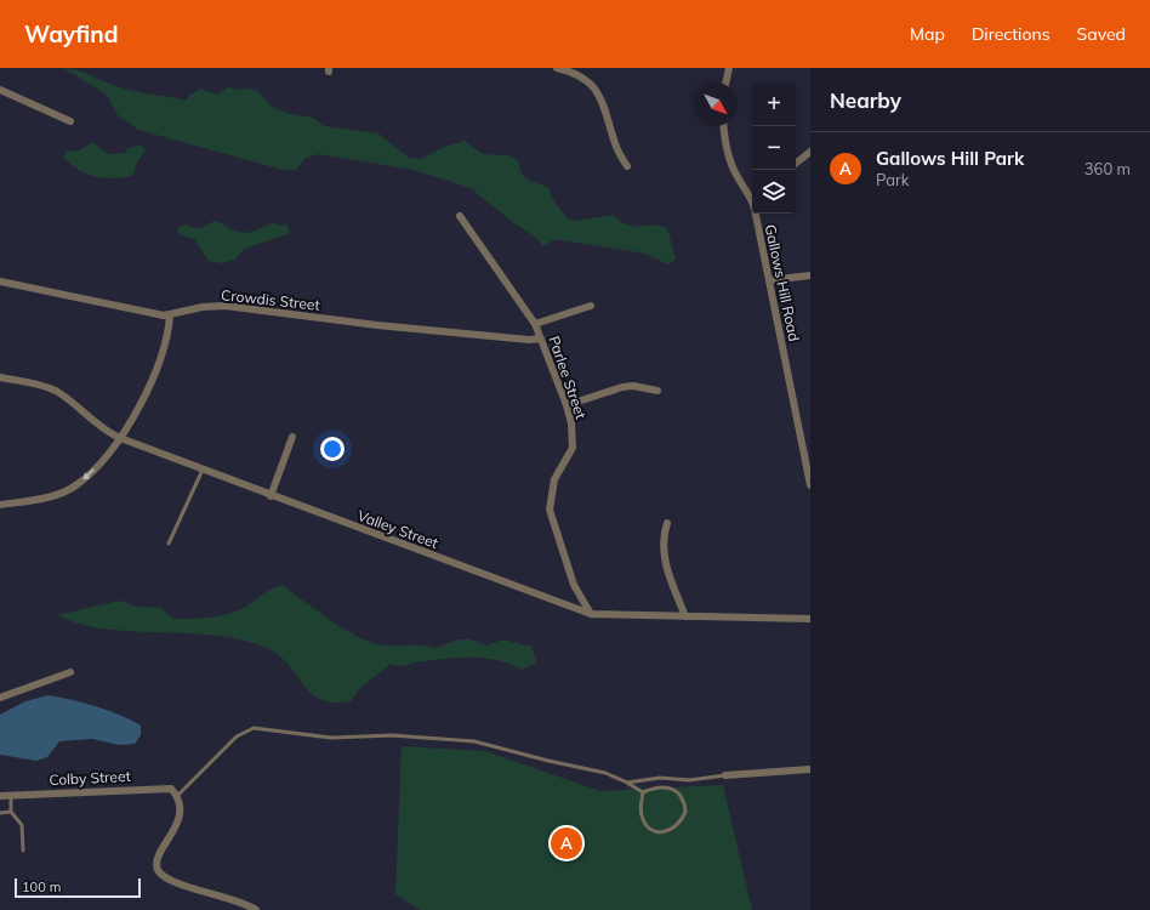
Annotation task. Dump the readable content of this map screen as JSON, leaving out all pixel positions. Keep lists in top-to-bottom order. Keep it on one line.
{"streets":{"street":["Gallows Hill Road","Crowdis Street","Parlee Street","Valley Street","Colby Street"]},"crossings":[["Crowdis Street","Parlee Street"],["Parlee Street","Valley Street"]],"scale_bar":"100 m","north":"bottom right","page":{"header":"Wayfind","nav":["Map","Directions","Saved"],"heading":"Nearby","map_buttons":["+","−"],"list":[{"mark":"A","name":"Gallows Hill Park","note":"Park","value":"360 m"}],"pins":"A","scale":"100 m"}}
